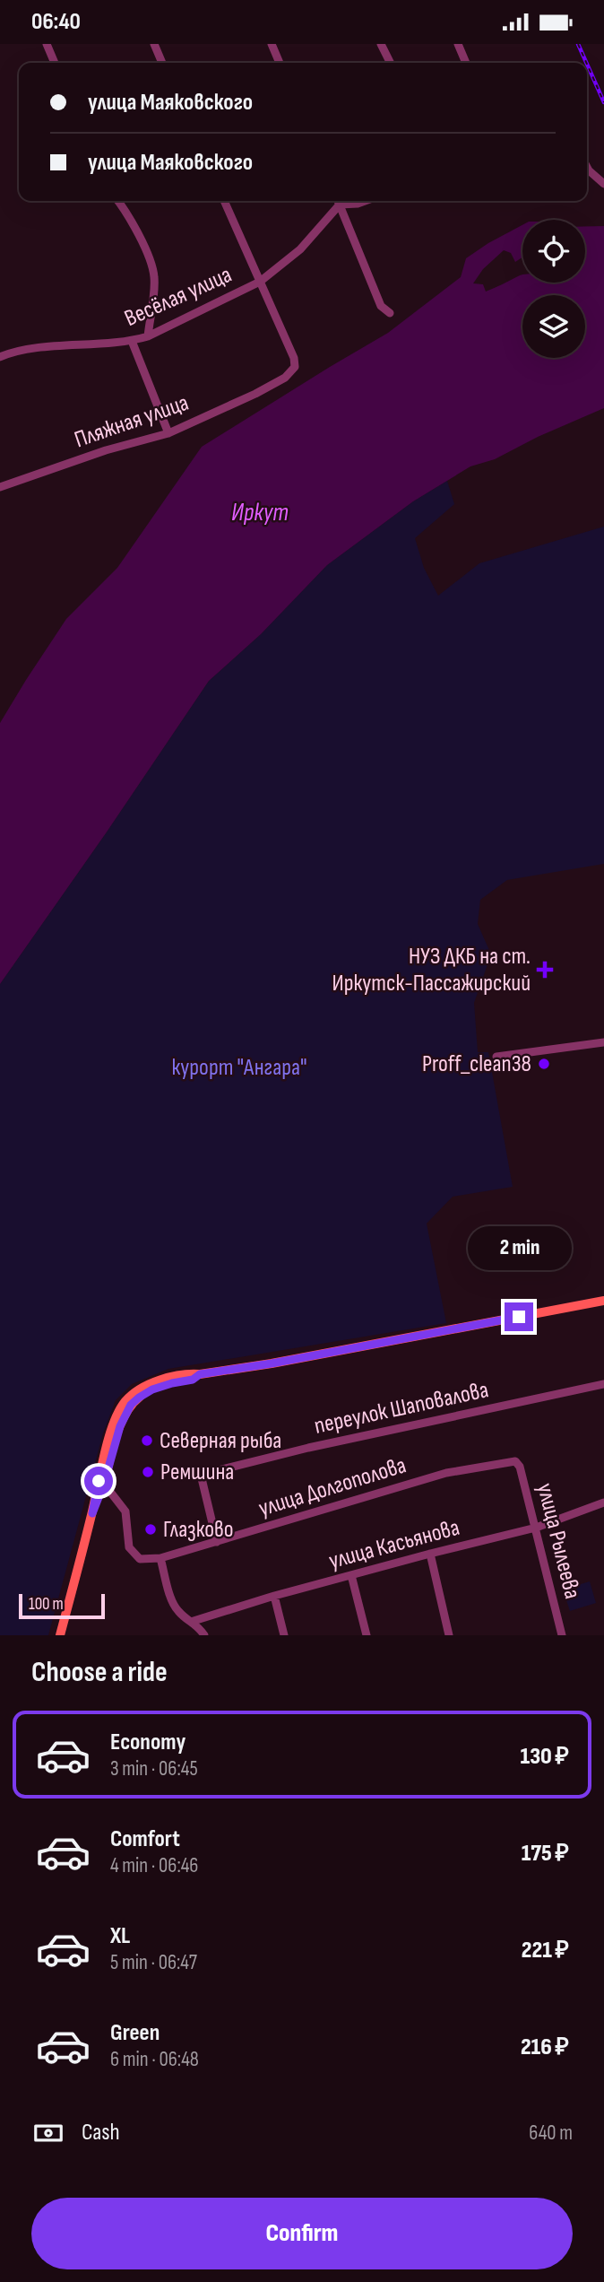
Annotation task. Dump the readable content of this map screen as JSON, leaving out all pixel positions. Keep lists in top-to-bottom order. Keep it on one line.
{"streets":{"street":["Весёлая улица","Пляжная улица","переулок Шаповалова","улица Долгополова","улица Рылеева","улица Касьянова"]},"crossings":[["Весёлая улица","Пляжная улица"],["переулок Шаповалова","улица Долгополова"],["улица Долгополова","улица Рылеева"],["улица Рылеева","улица Касьянова"]],"water":["Иркут"],"parks":["курорт \"Ангара\""],"places":{"health":["НУЗ ДКБ на ст. Иркутск-Пассажирский"],"other":["Proff_clean38","Северная рыба","Ремшина","Глазково"]},"scale_bar":"100 m","page":{"status":"06:40","banner":["улица Маяковского","улица Маяковского"],"bubble":"2 min","scale":"100 m","heading":"Choose a ride","list":[{"name":"Economy","note":"3 min · 06:45","value":"130 ₽"},{"name":"Comfort","note":"4 min · 06:46","value":"175 ₽"},{"name":"XL","note":"5 min · 06:47","value":"221 ₽"},{"name":"Green","note":"6 min · 06:48","value":"216 ₽"}],"pay":["Cash","640 m"],"buttons":"Confirm"}}
